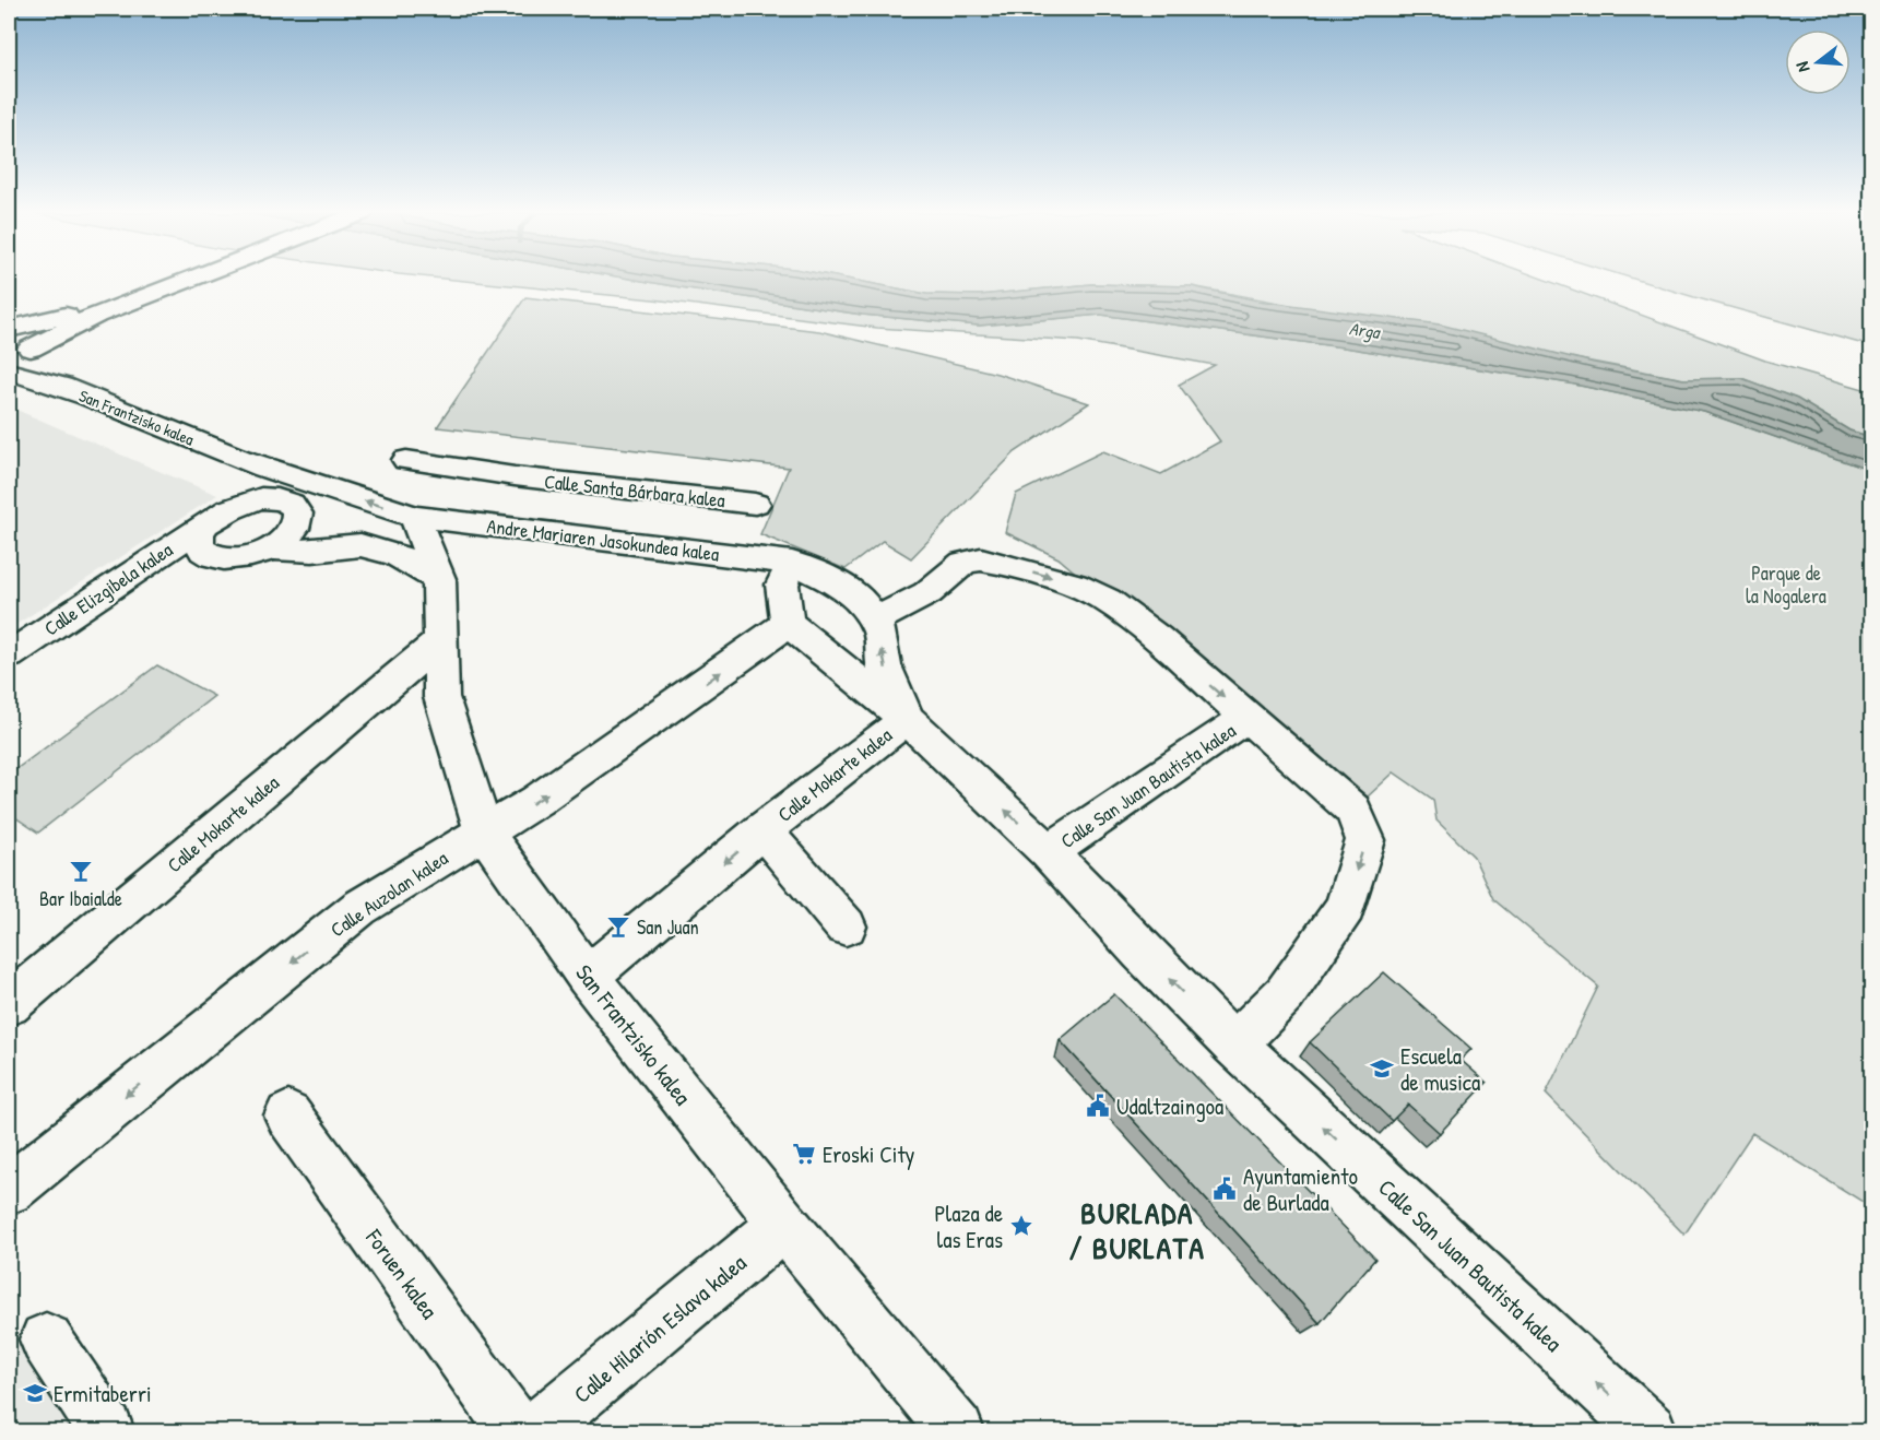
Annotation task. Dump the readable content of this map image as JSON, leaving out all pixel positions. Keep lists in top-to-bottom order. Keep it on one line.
{"streets":{"street":["San Frantzisko kalea","Calle Santa Bárbara kalea","Andre Mariaren Jasokundea kalea","Calle Elizgibela kalea","Calle Mokarte kalea","Calle San Juan Bautista kalea","Calle Auzolan kalea","Foruen kalea","Calle Hilarión Eslava kalea"]},"crossings":[["San Frantzisko kalea","Andre Mariaren Jasokundea kalea"],["San Frantzisko kalea","Calle Mokarte kalea"],["San Frantzisko kalea","Calle Auzolan kalea"],["San Frantzisko kalea","Calle Hilarión Eslava kalea"],["Andre Mariaren Jasokundea kalea","Calle San Juan Bautista kalea"],["Calle Mokarte kalea","Calle San Juan Bautista kalea"],["Calle San Juan Bautista kalea","Calle Auzolan kalea"]],"districts":["BURLADA / BURLATA"],"water":["Arga"],"parks":["Parque de la Nogalera"],"places":{"bar":["Bar Ibaialde","San Juan"],"school or university":["Escuela de musica","Ermitaberri"],"public building":["Udaltzaingoa","Ayuntamiento de Burlada"],"supermarket":["Eroski City"],"place":["Plaza de las Eras"]},"north":"left"}
